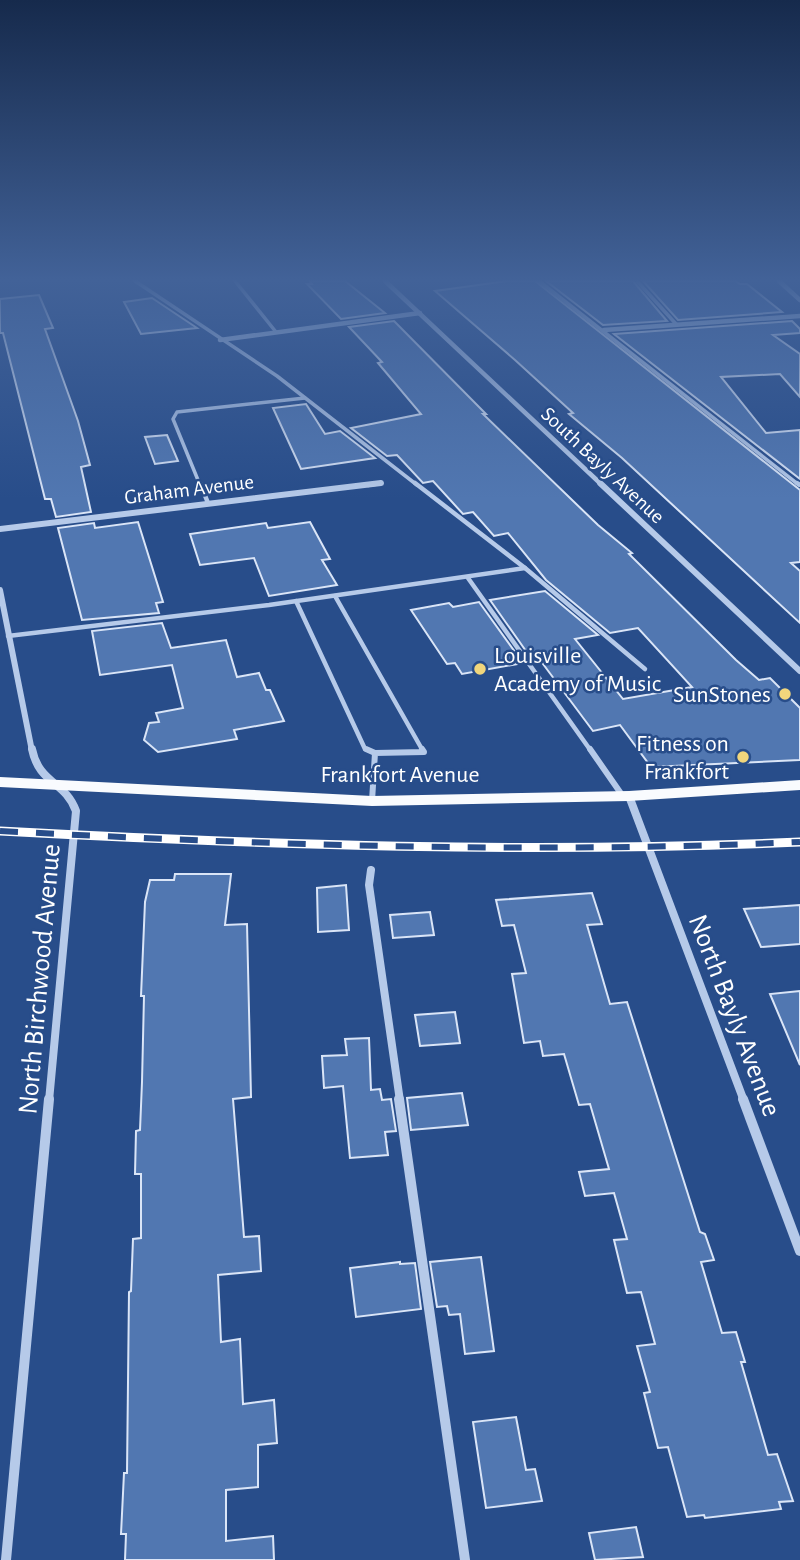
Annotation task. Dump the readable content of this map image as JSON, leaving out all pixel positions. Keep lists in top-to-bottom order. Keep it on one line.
{"streets":{"main road":["Frankfort Avenue"],"street":["South Bayly Avenue","Graham Avenue","North Birchwood Avenue","North Bayly Avenue"]},"crossings":[["Frankfort Avenue","North Birchwood Avenue"],["Frankfort Avenue","North Bayly Avenue"]],"places":["Louisville Academy of Music","SunStones","Fitness on Frankfort"]}
